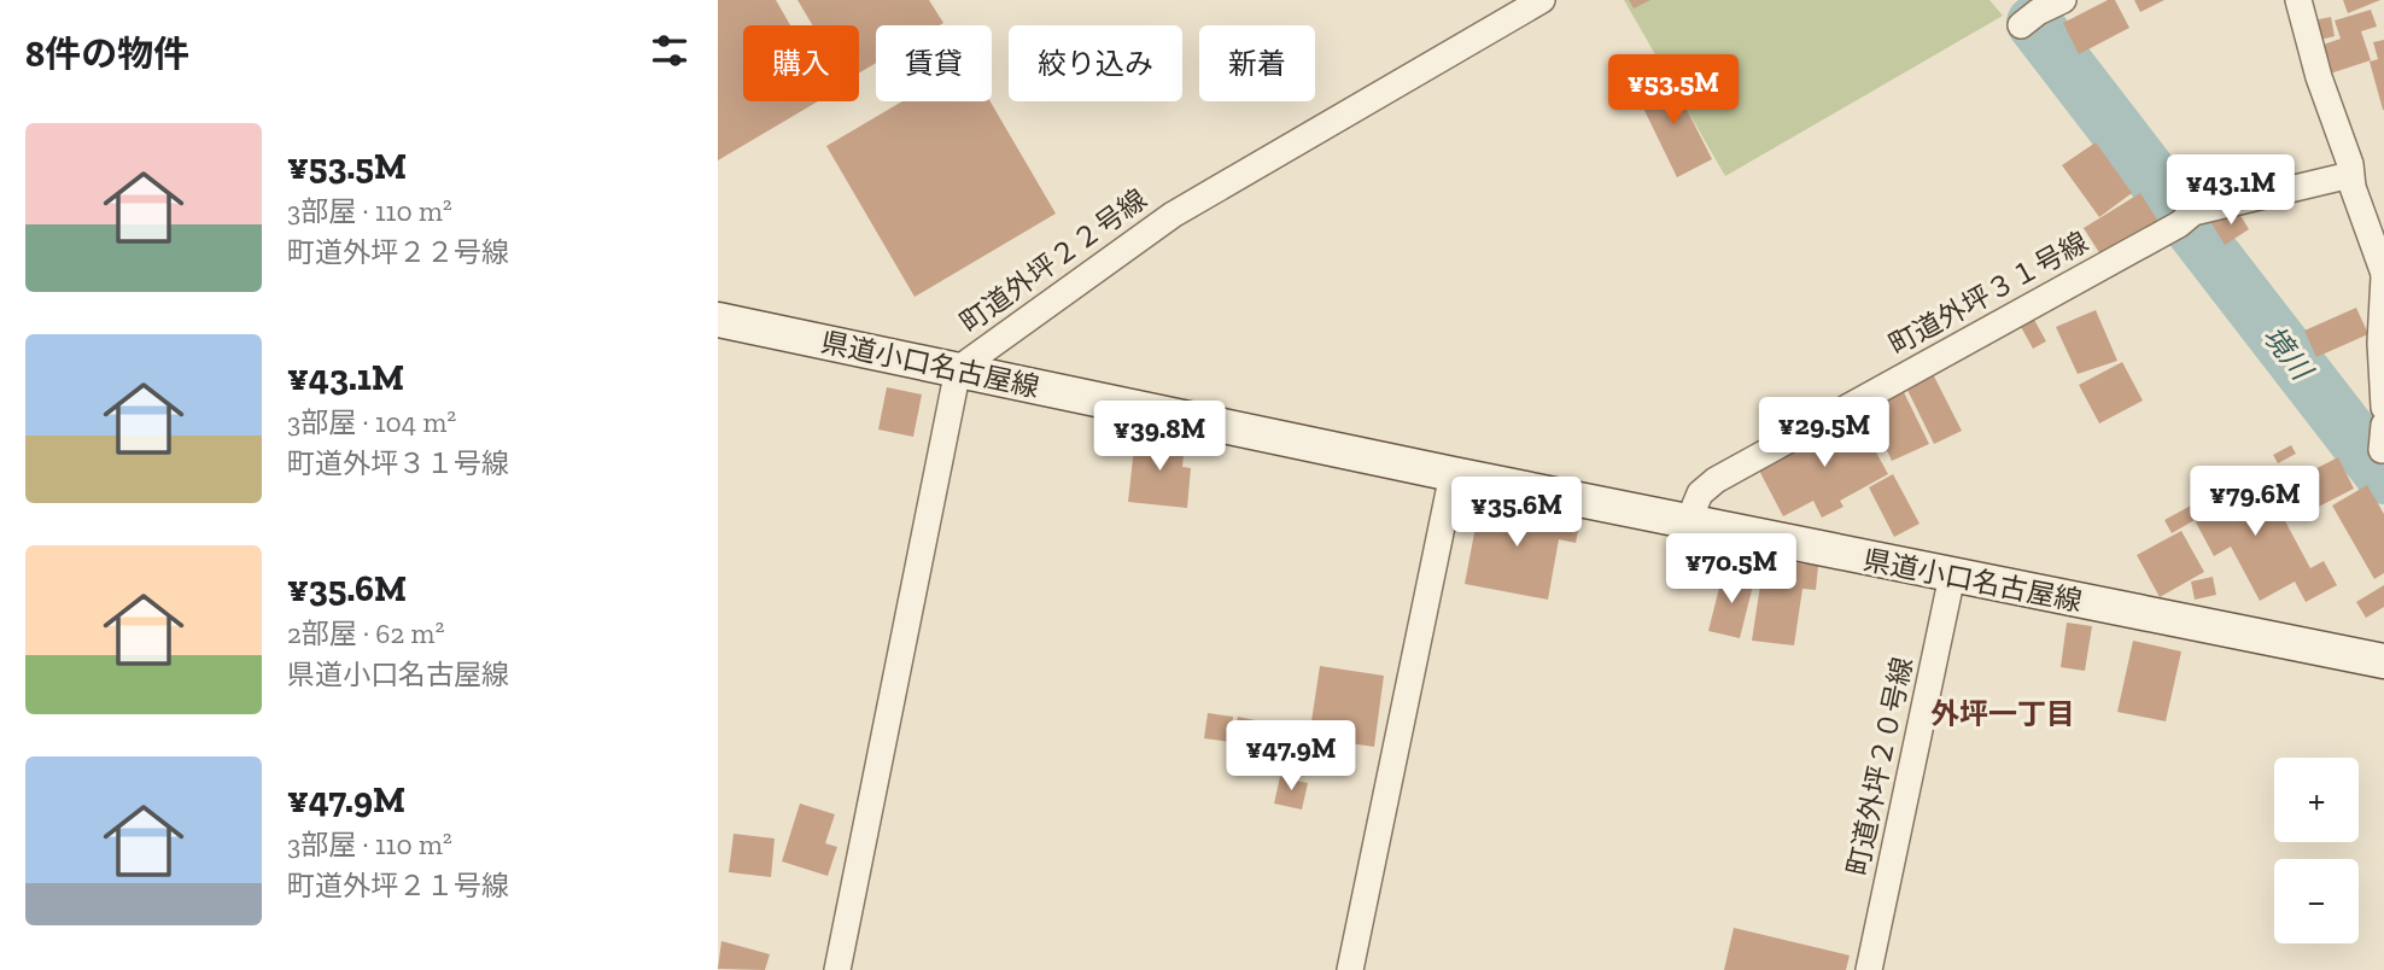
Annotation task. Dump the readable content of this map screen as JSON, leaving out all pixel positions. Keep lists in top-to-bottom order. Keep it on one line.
{"streets":{"main road":["県道小口名古屋線"],"street":["町道外坪２２号線","町道外坪３１号線","町道外坪２０号線"]},"crossings":[["町道外坪２２号線","県道小口名古屋線"],["町道外坪３１号線","県道小口名古屋線"],["県道小口名古屋線","町道外坪２０号線"]],"districts":["外坪一丁目"],"water":["境川"],"page":{"heading":"8件の物件","chip":["購入","賃貸","絞り込み","新着"],"price":["¥53.5M","¥43.1M","¥29.5M","¥39.8M","¥79.6M","¥35.6M","¥70.5M","¥47.9M"],"list":[{"name":"¥53.5M","note":"3部屋 · 110 m² · 町道外坪２２号線"},{"name":"¥43.1M","note":"3部屋 · 104 m² · 町道外坪３１号線"},{"name":"¥35.6M","note":"2部屋 · 62 m² · 県道小口名古屋線"},{"name":"¥47.9M","note":"3部屋 · 110 m² · 町道外坪２１号線"}],"map_buttons":["+","−"]}}
